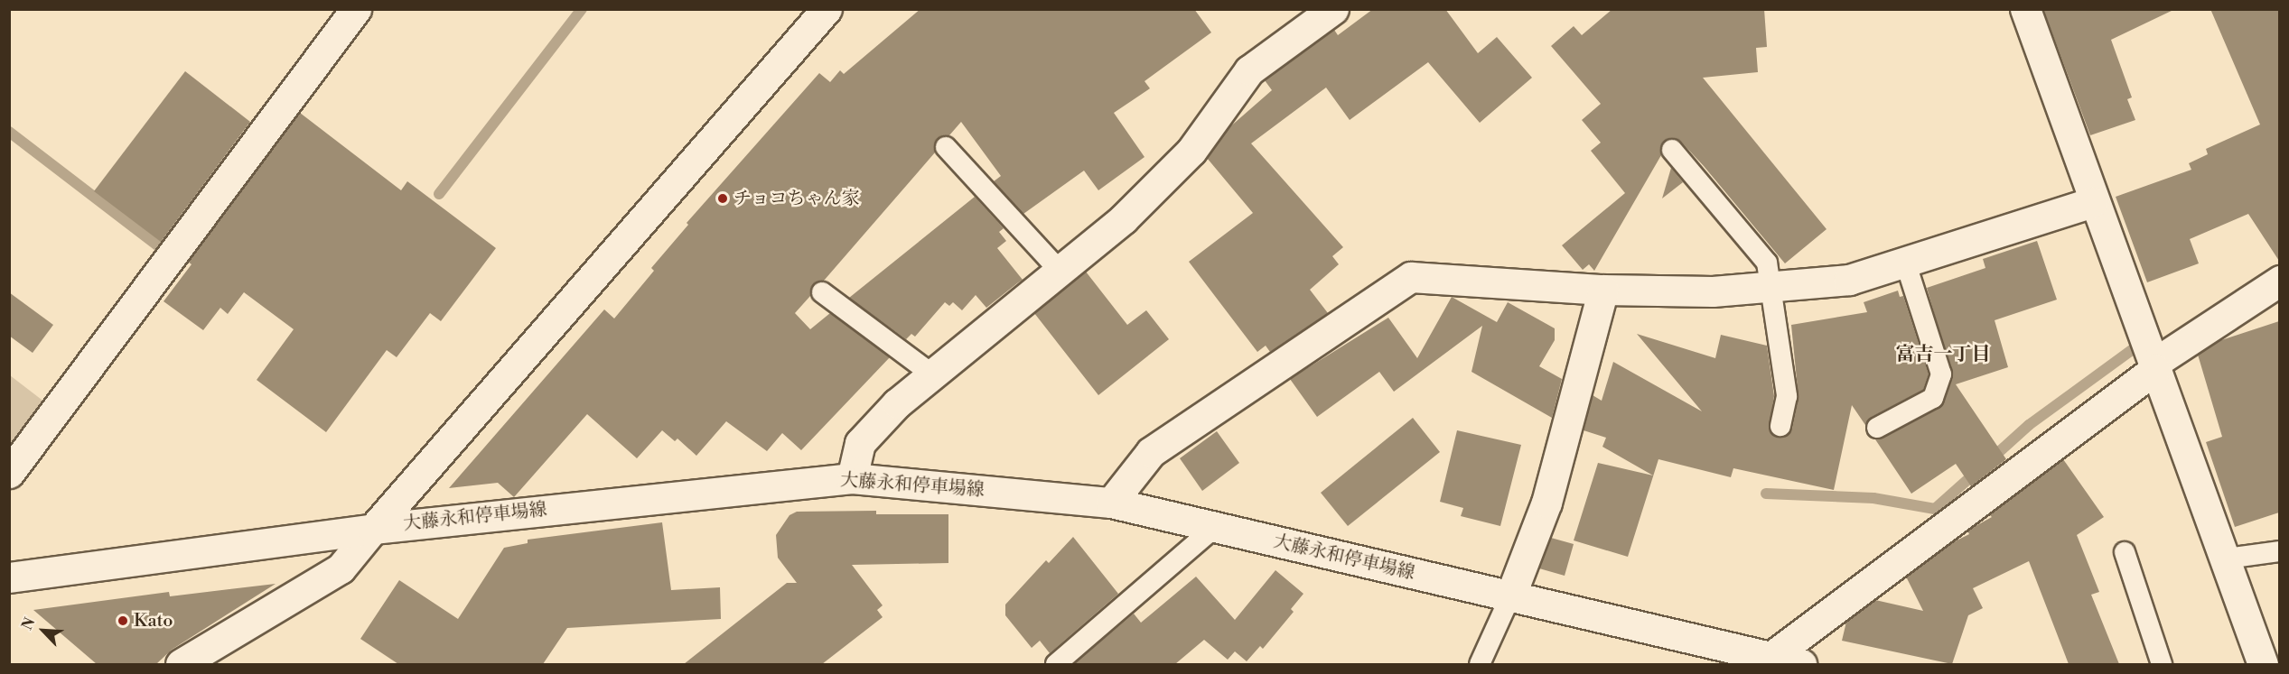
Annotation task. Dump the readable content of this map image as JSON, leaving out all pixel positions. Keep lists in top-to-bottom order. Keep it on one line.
{"streets":{"street":["大藤永和停車場線"]},"districts":["富吉一丁目"],"places":["チョコちゃん家","Kato"],"north":"top left"}
